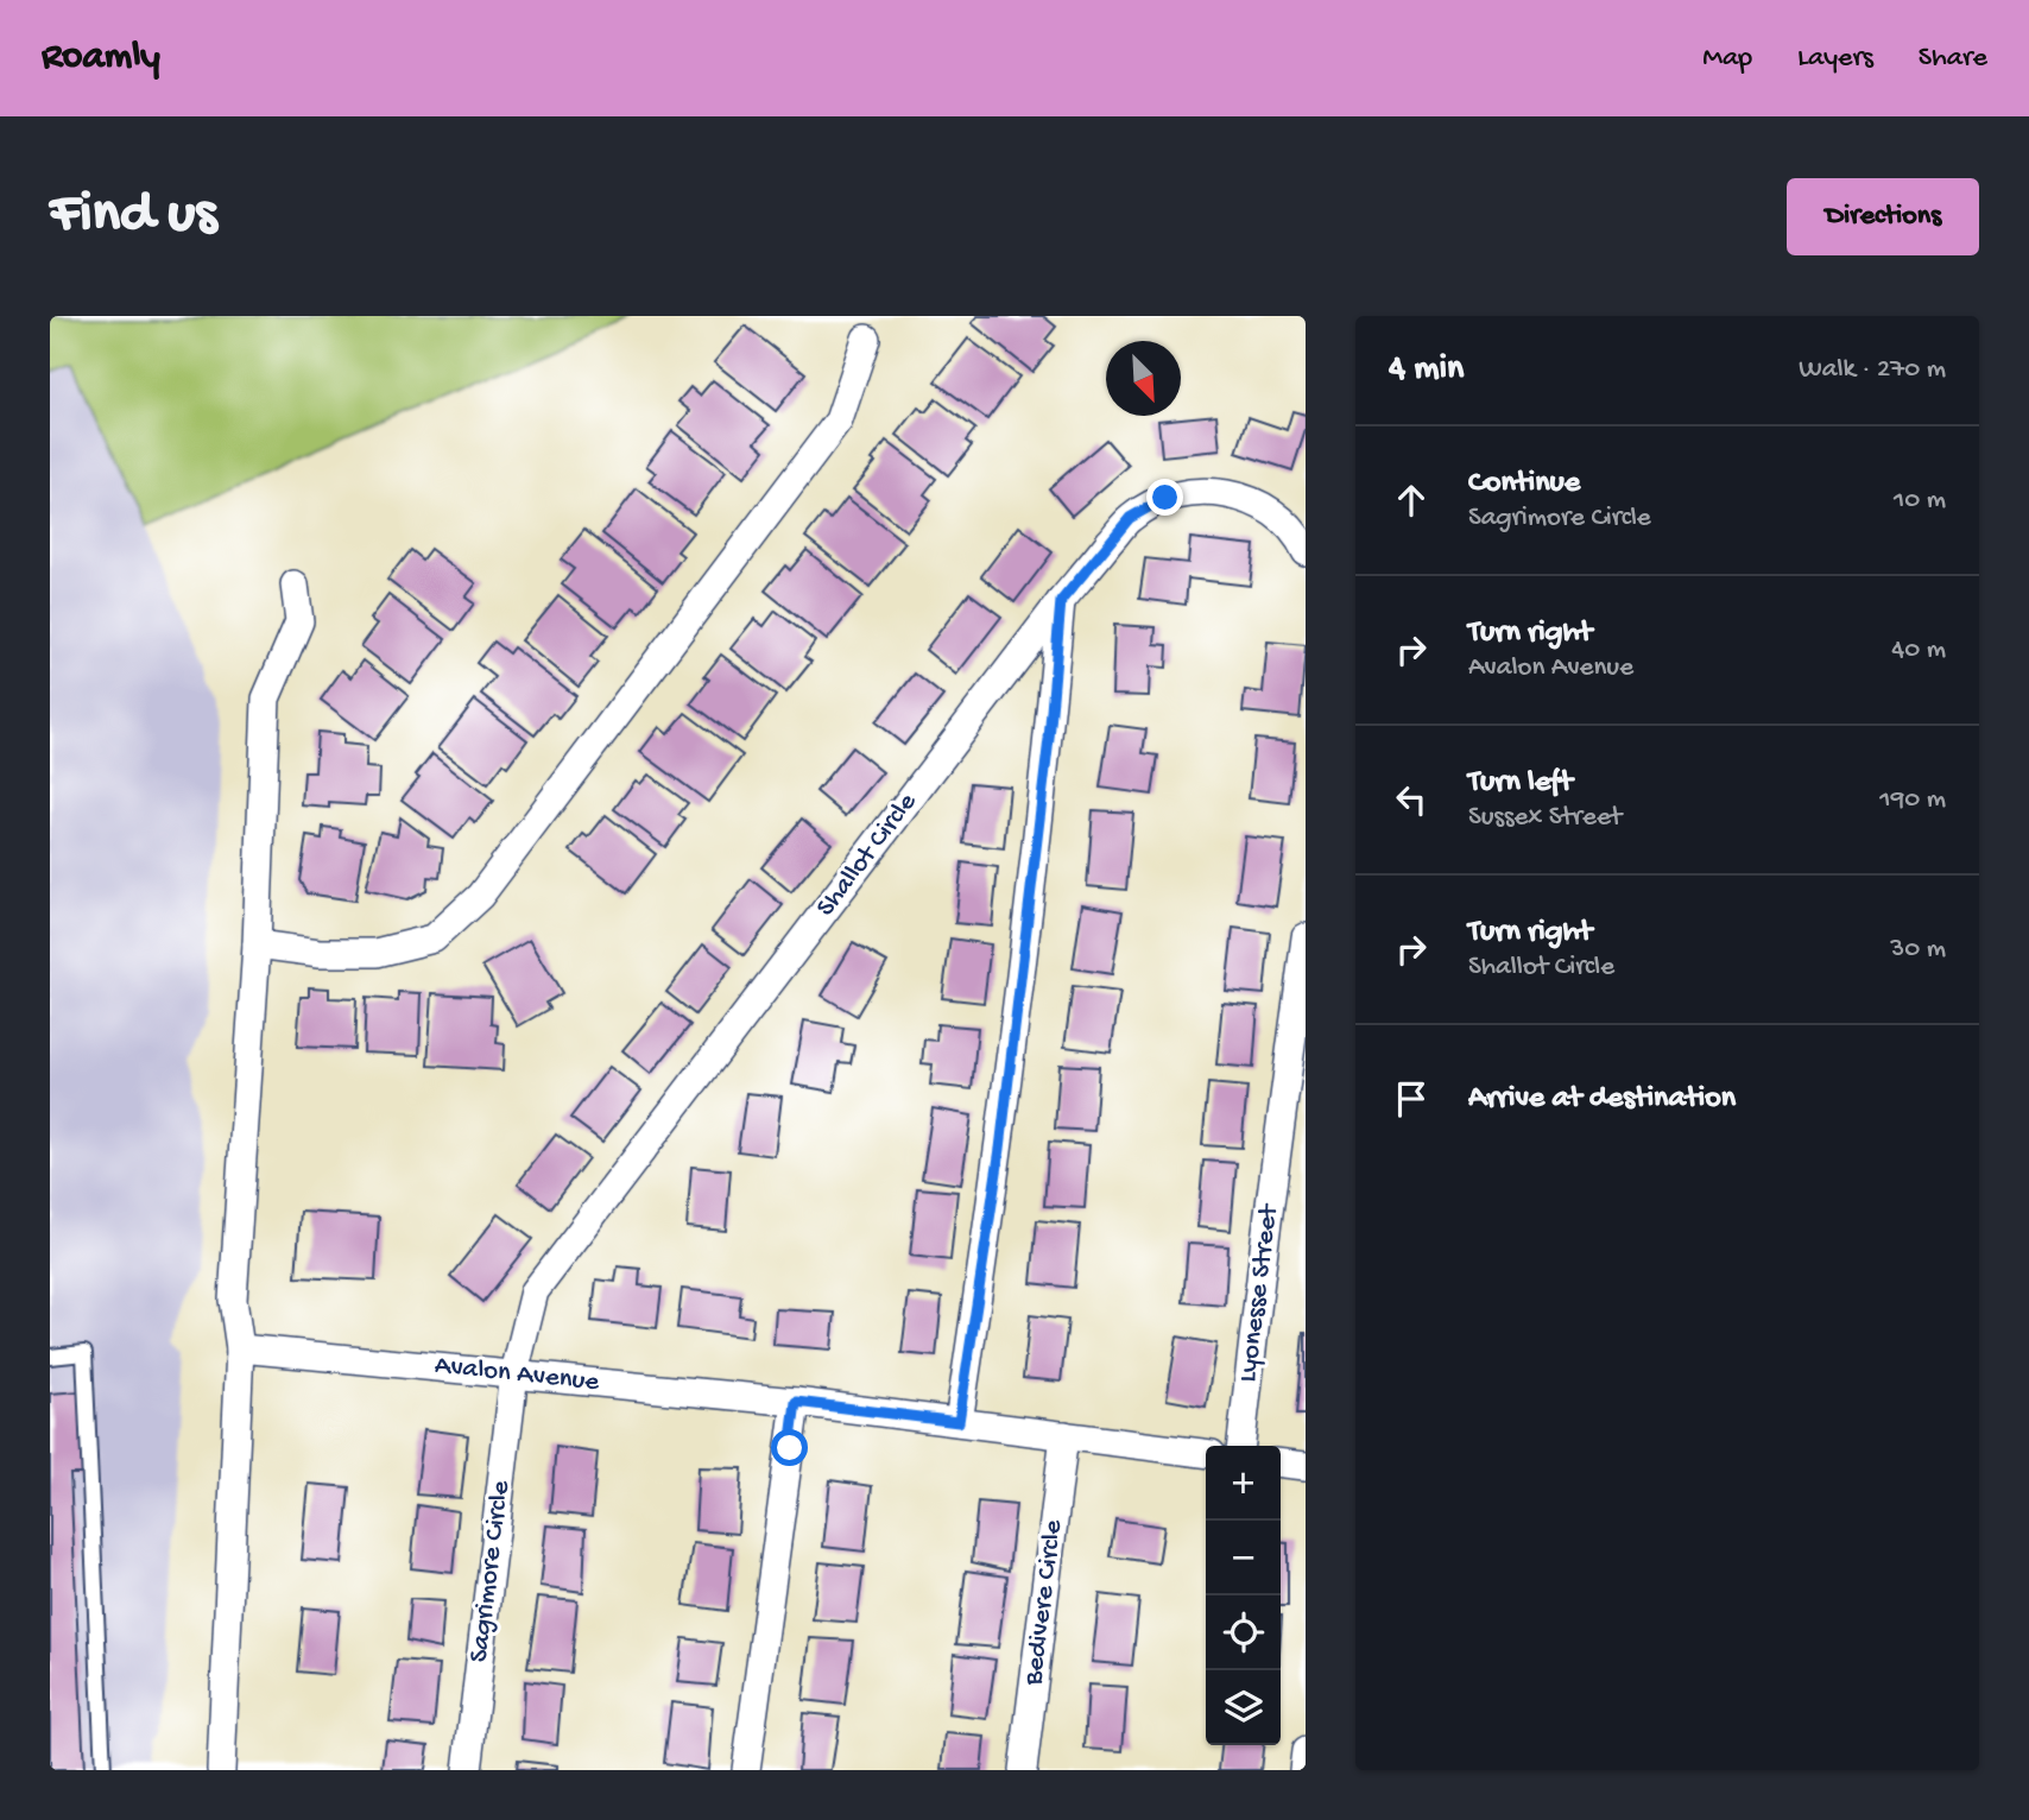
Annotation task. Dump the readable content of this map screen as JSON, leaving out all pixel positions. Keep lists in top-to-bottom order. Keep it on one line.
{"streets":{"street":["Shallot Circle","Lyonesse Street","Avalon Avenue","Sagrimore Circle","Bedivere Circle"]},"crossings":[["Shallot Circle","Avalon Avenue"],["Shallot Circle","Sagrimore Circle"],["Avalon Avenue","Sagrimore Circle"],["Avalon Avenue","Bedivere Circle"]],"north":"bottom right","page":{"header":"Roamly","nav":["Map","Layers","Share"],"buttons":"Directions","title":"Find us","heading":["4 min","Walk · 270 m"],"list":[["Continue","Sagrimore Circle","10 m"],["Turn right","Avalon Avenue","40 m"],["Turn left","Sussex Street","190 m"],["Turn right","Shallot Circle","30 m"],"Arrive at destination"],"map_buttons":["+","−"]}}
